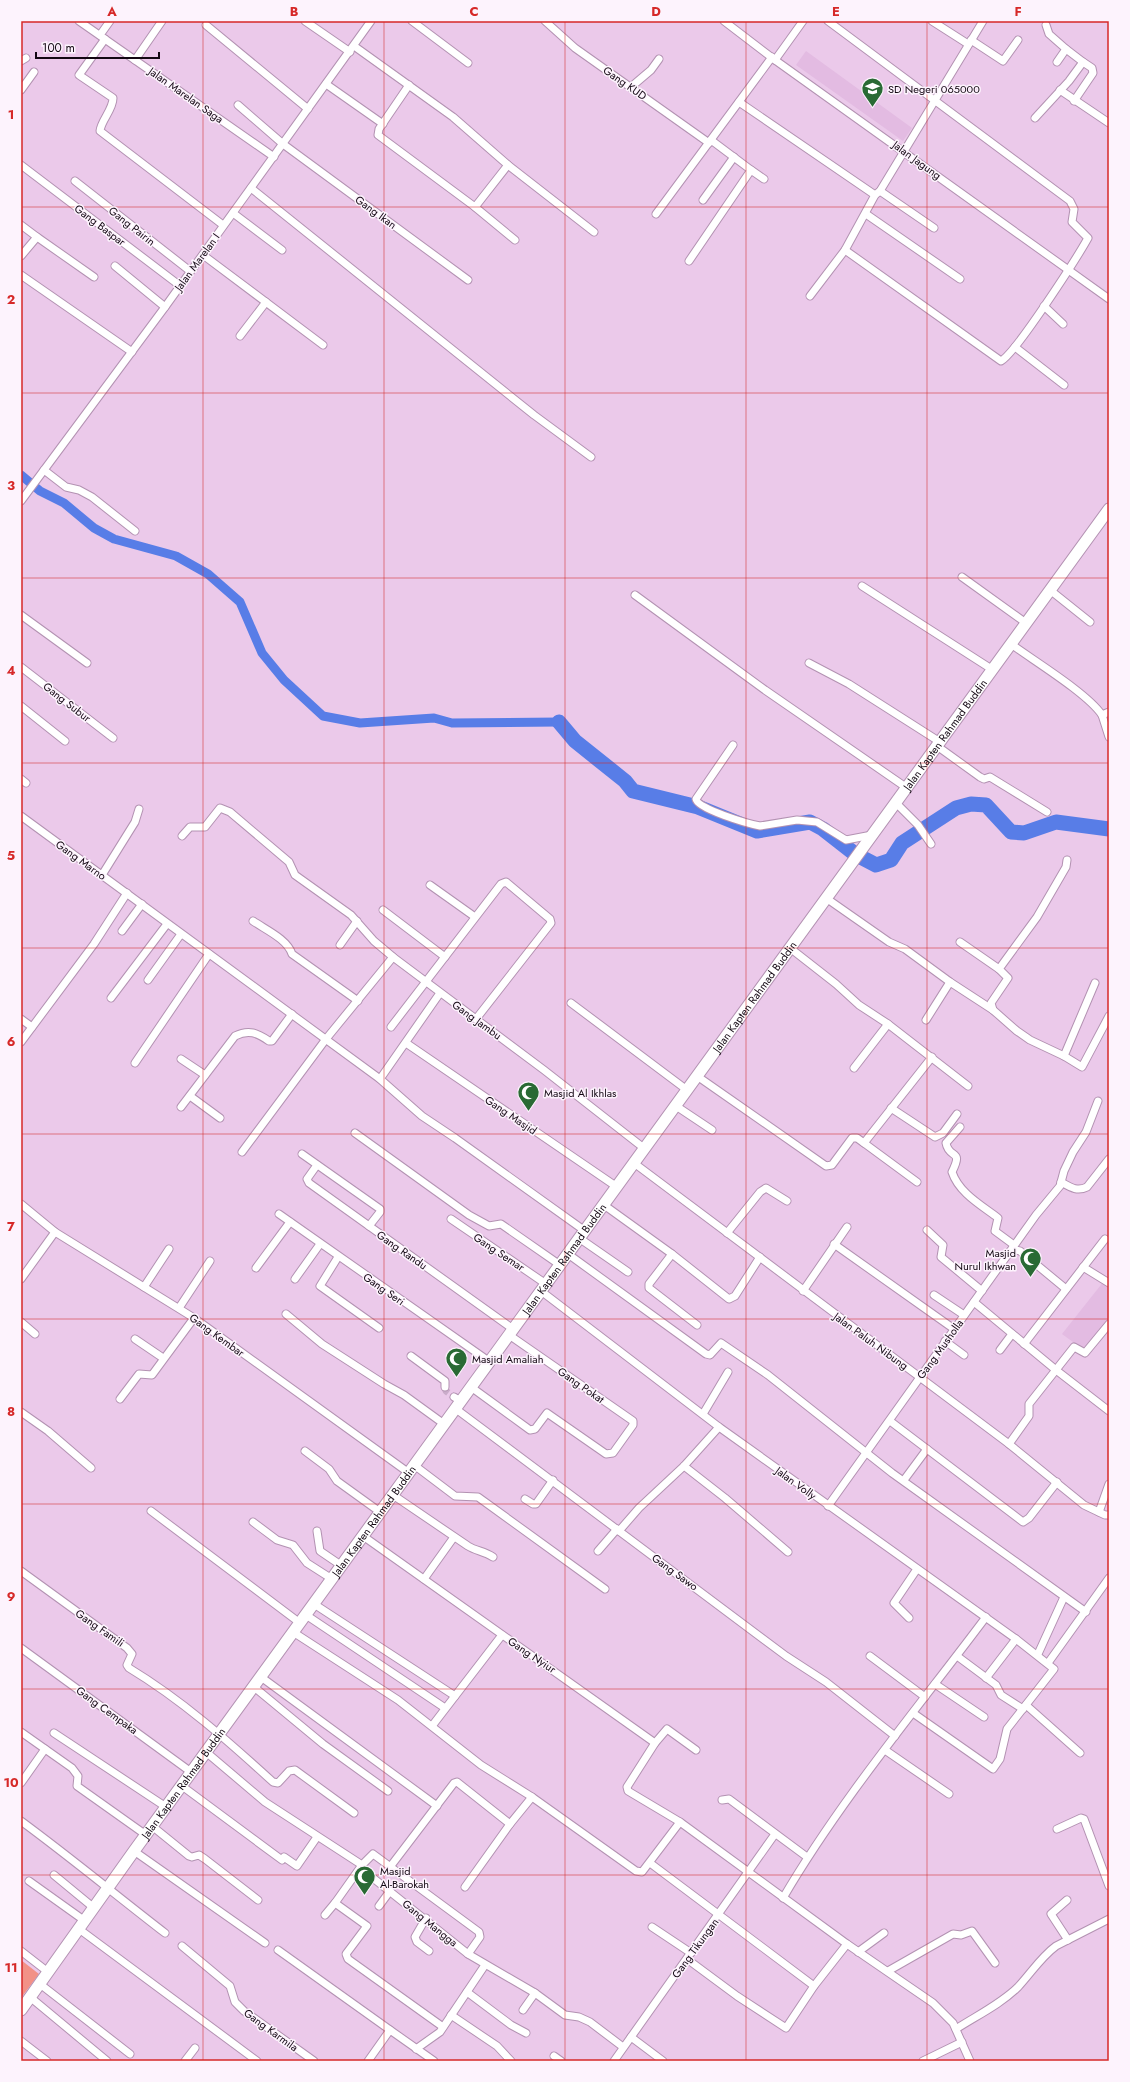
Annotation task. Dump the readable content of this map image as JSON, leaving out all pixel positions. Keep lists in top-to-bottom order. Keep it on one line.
{"streets":{"main road":["Jalan Kapten Rahmad Buddin"],"street":["Gang KUD","Jalan Marelan Saga","Jalan Jagung","Gang Ikan","Gang Baspar","Gang Pairin","Jalan Marelan I","Gang Subur","Gang Marno","Gang Jambu","Gang Masjid","Gang Randu","Gang Semar","Gang Seri","Gang Kembar","Jalan Paluh Nibung","Gang Musholla","Gang Pokat","Jalan Volly","Gang Sawo","Gang Famili","Gang Nyiur","Gang Cempaka","Gang Mangga","Gang Tikungan","Gang Karmila"]},"crossings":[["Jalan Marelan Saga","Jalan Marelan I"],["Gang Ikan","Jalan Marelan I"],["Gang Baspar","Jalan Marelan I"],["Gang Pairin","Jalan Marelan I"],["Jalan Kapten Rahmad Buddin","Gang Marno"],["Jalan Kapten Rahmad Buddin","Gang Jambu"],["Jalan Kapten Rahmad Buddin","Gang Masjid"],["Jalan Kapten Rahmad Buddin","Gang Randu"],["Jalan Kapten Rahmad Buddin","Gang Semar"],["Jalan Kapten Rahmad Buddin","Gang Seri"],["Jalan Kapten Rahmad Buddin","Gang Kembar"],["Jalan Kapten Rahmad Buddin","Jalan Paluh Nibung"],["Jalan Kapten Rahmad Buddin","Gang Pokat"],["Jalan Kapten Rahmad Buddin","Jalan Volly"],["Jalan Kapten Rahmad Buddin","Gang Sawo"],["Jalan Kapten Rahmad Buddin","Gang Famili"],["Jalan Kapten Rahmad Buddin","Gang Nyiur"],["Jalan Kapten Rahmad Buddin","Gang Cempaka"],["Jalan Kapten Rahmad Buddin","Gang Mangga"],["Gang Randu","Gang Pokat"],["Gang Semar","Jalan Volly"],["Jalan Paluh Nibung","Gang Musholla"],["Gang Musholla","Jalan Volly"],["Gang Mangga","Gang Tikungan"]],"places":{"school or university":["SD Negeri 065000"],"mosque":["Masjid Al Ikhlas","Masjid Nurul Ikhwan","Masjid Amaliah","Masjid Al-Barokah"]},"scale_bar":"100 m","grid":{"columns":["A","B","C","D","E","F"],"rows":["1","2","3","4","5","6","7","8","9","10","11"]}}
